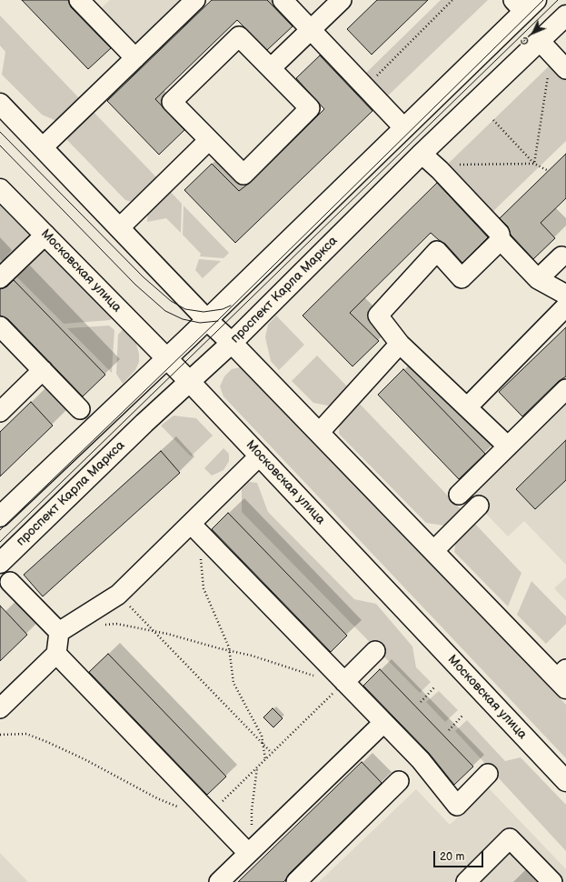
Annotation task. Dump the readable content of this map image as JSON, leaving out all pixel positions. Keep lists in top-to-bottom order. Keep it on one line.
{"streets":{"main road":["Московская улица","проспект Карла Маркса"]},"crossings":[["Московская улица","проспект Карла Маркса"]],"scale_bar":"20 m","north":"bottom left"}
